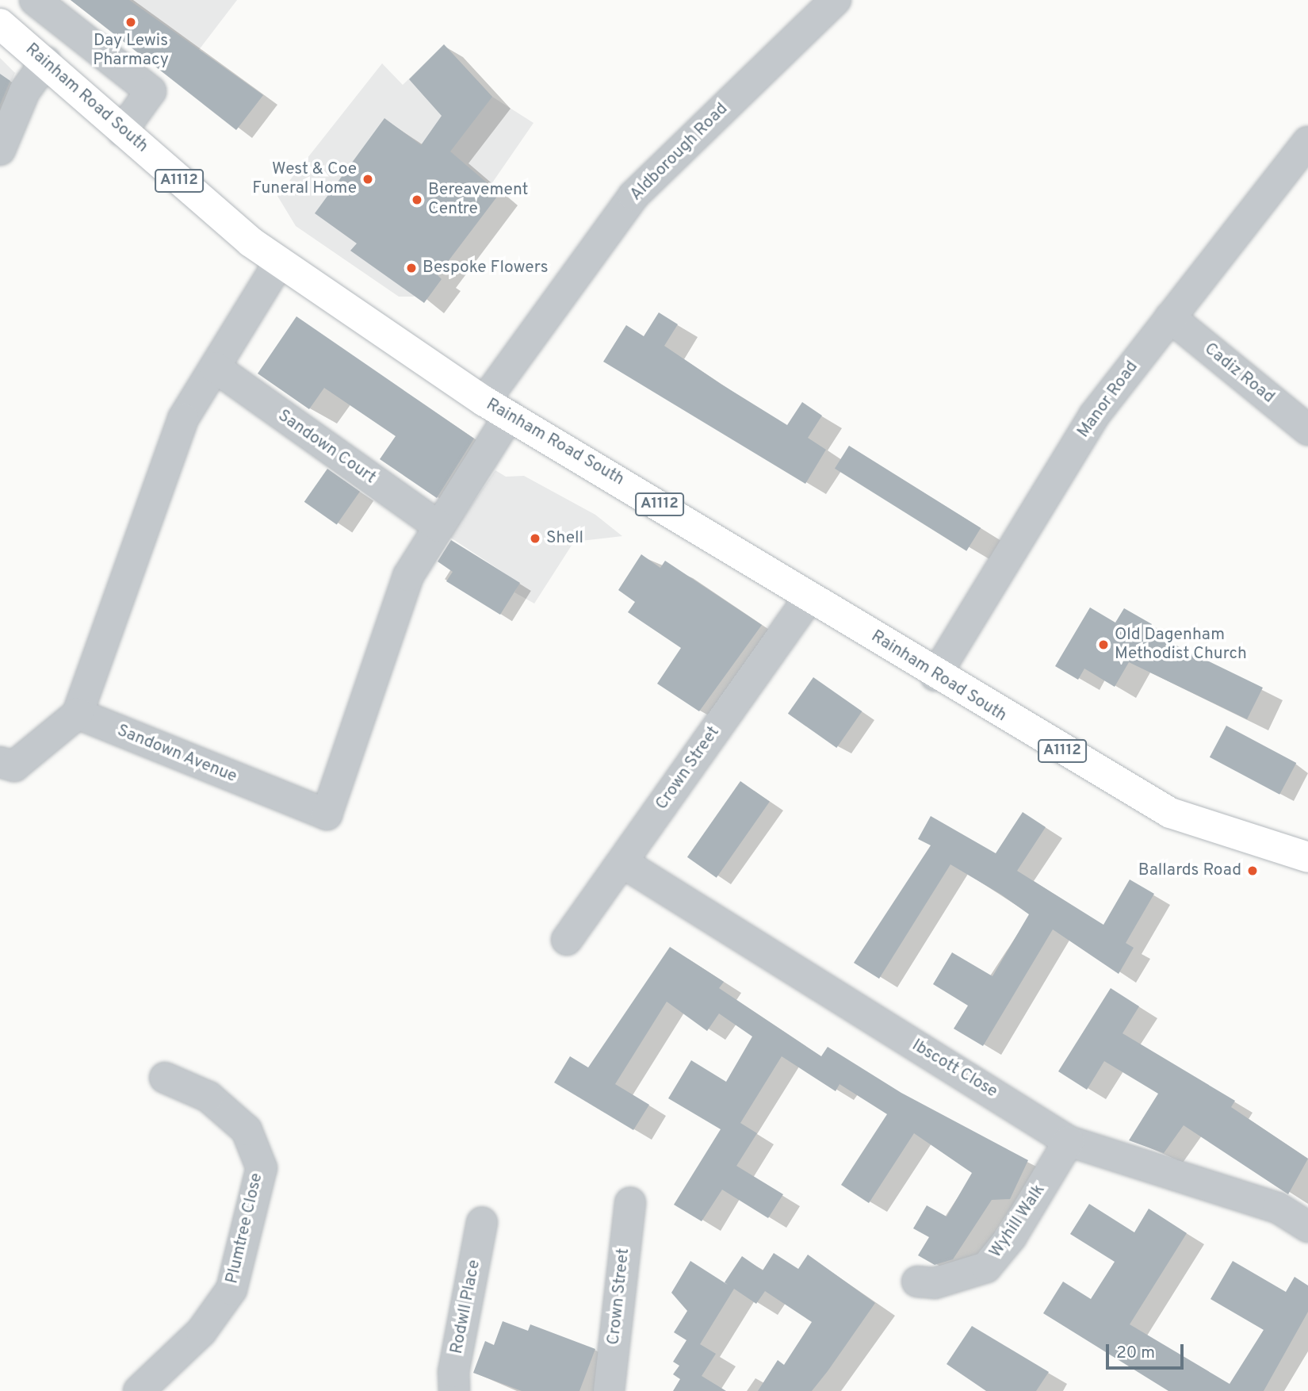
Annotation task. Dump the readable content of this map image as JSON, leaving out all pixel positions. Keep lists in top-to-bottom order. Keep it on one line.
{"streets":{"main road":["Rainham Road South","A1112"],"street":["Aldborough Road","Cadiz Road","Manor Road","Sandown Court","Sandown Avenue","Crown Street","Ibscott Close","Wyhill Walk","Plumtree Close","Rodwll Place"]},"crossings":[["Rainham Road South","Aldborough Road"],["Rainham Road South","Manor Road"],["Rainham Road South","Sandown Avenue"],["Rainham Road South","Crown Street"],["Aldborough Road","Sandown Avenue"],["Cadiz Road","Manor Road"],["Sandown Court","Sandown Avenue"],["Crown Street","Ibscott Close"],["Ibscott Close","Wyhill Walk"]],"places":["Day Lewis Pharmacy","West & Coe Funeral Home","Bereavement Centre","Bespoke Flowers","Shell","Old Dagenham Methodist Church","Ballards Road"],"scale_bar":"20 m"}
